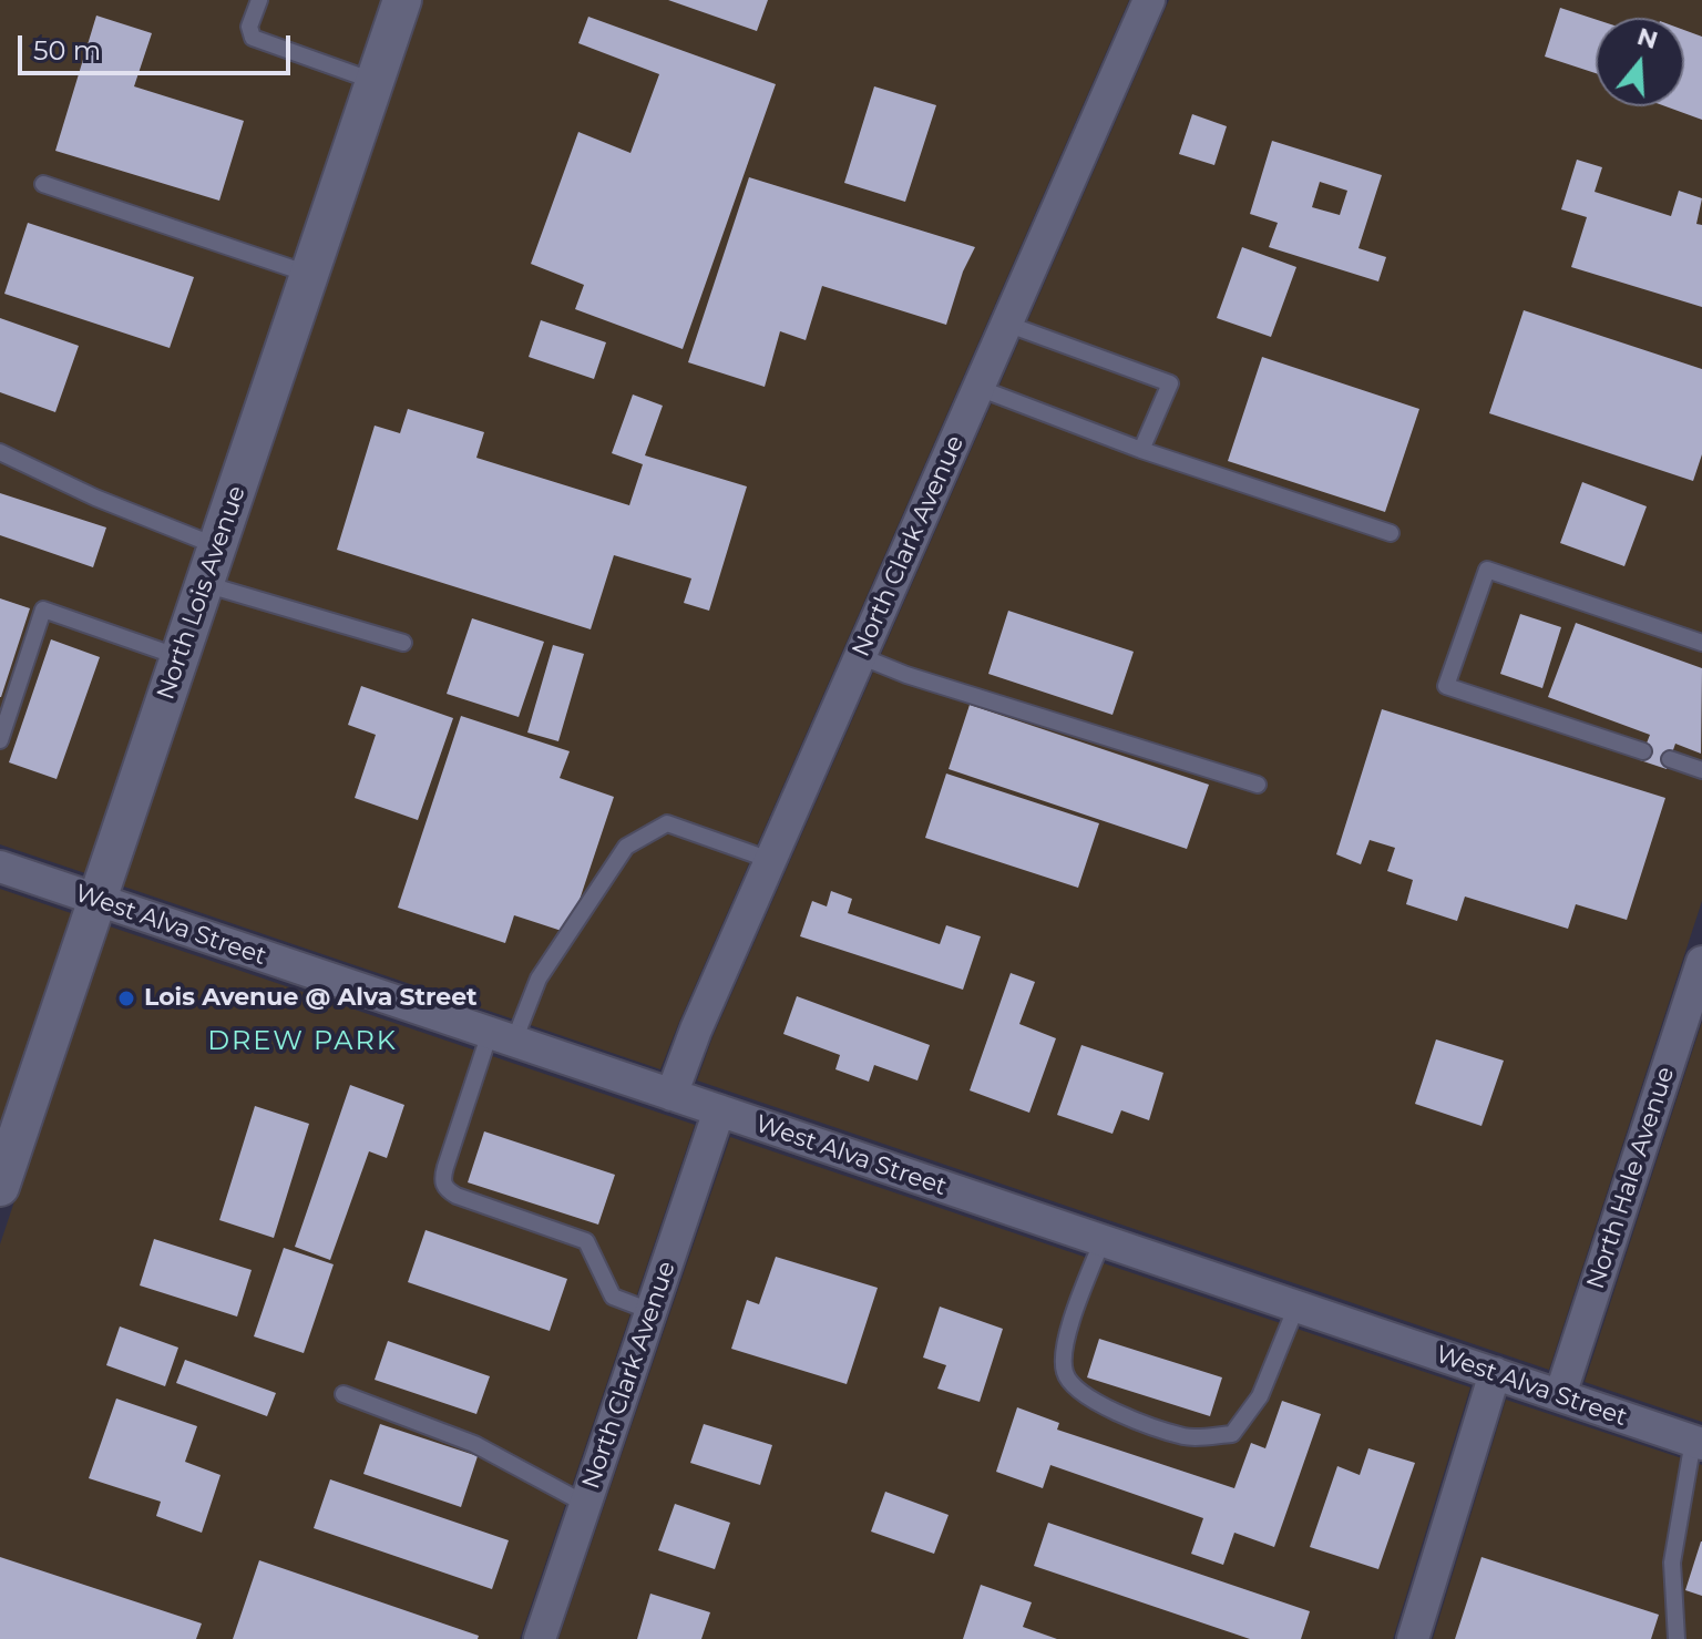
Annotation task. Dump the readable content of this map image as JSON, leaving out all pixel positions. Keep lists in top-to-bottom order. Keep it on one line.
{"streets":{"street":["North Clark Avenue","North Lois Avenue","West Alva Street","North Hale Avenue"]},"crossings":[["North Clark Avenue","West Alva Street"],["North Lois Avenue","West Alva Street"],["West Alva Street","North Hale Avenue"]],"districts":["DREW PARK"],"places":["Lois Avenue @ Alva Street"],"scale_bar":"50 m","north":"top"}
